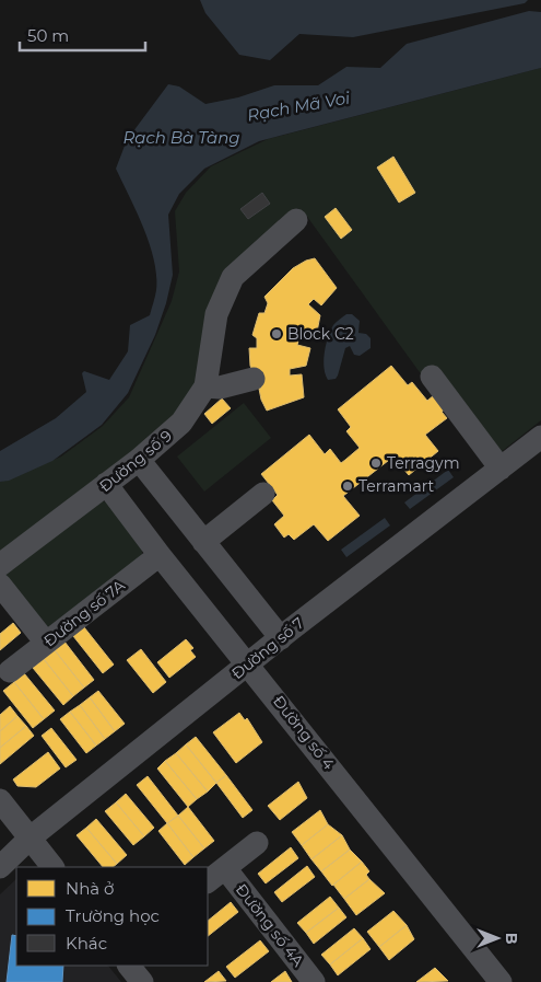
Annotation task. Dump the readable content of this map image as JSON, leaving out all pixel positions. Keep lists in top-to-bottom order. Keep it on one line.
{"streets":{"street":["Đường số 9","Đường số 7A","Đường số 7","Đường số 4","Đường số 4A"]},"crossings":[["Đường số 9","Đường số 4"],["Đường số 7A","Đường số 4"],["Đường số 7","Đường số 4"]],"water":["Rạch Mã Voi","Rạch Bà Tàng"],"places":["Block C2","Terragym","Terramart"],"legend":["Nhà ở","Trường học","Khác"],"scale_bar":"50 m","north":"right"}
